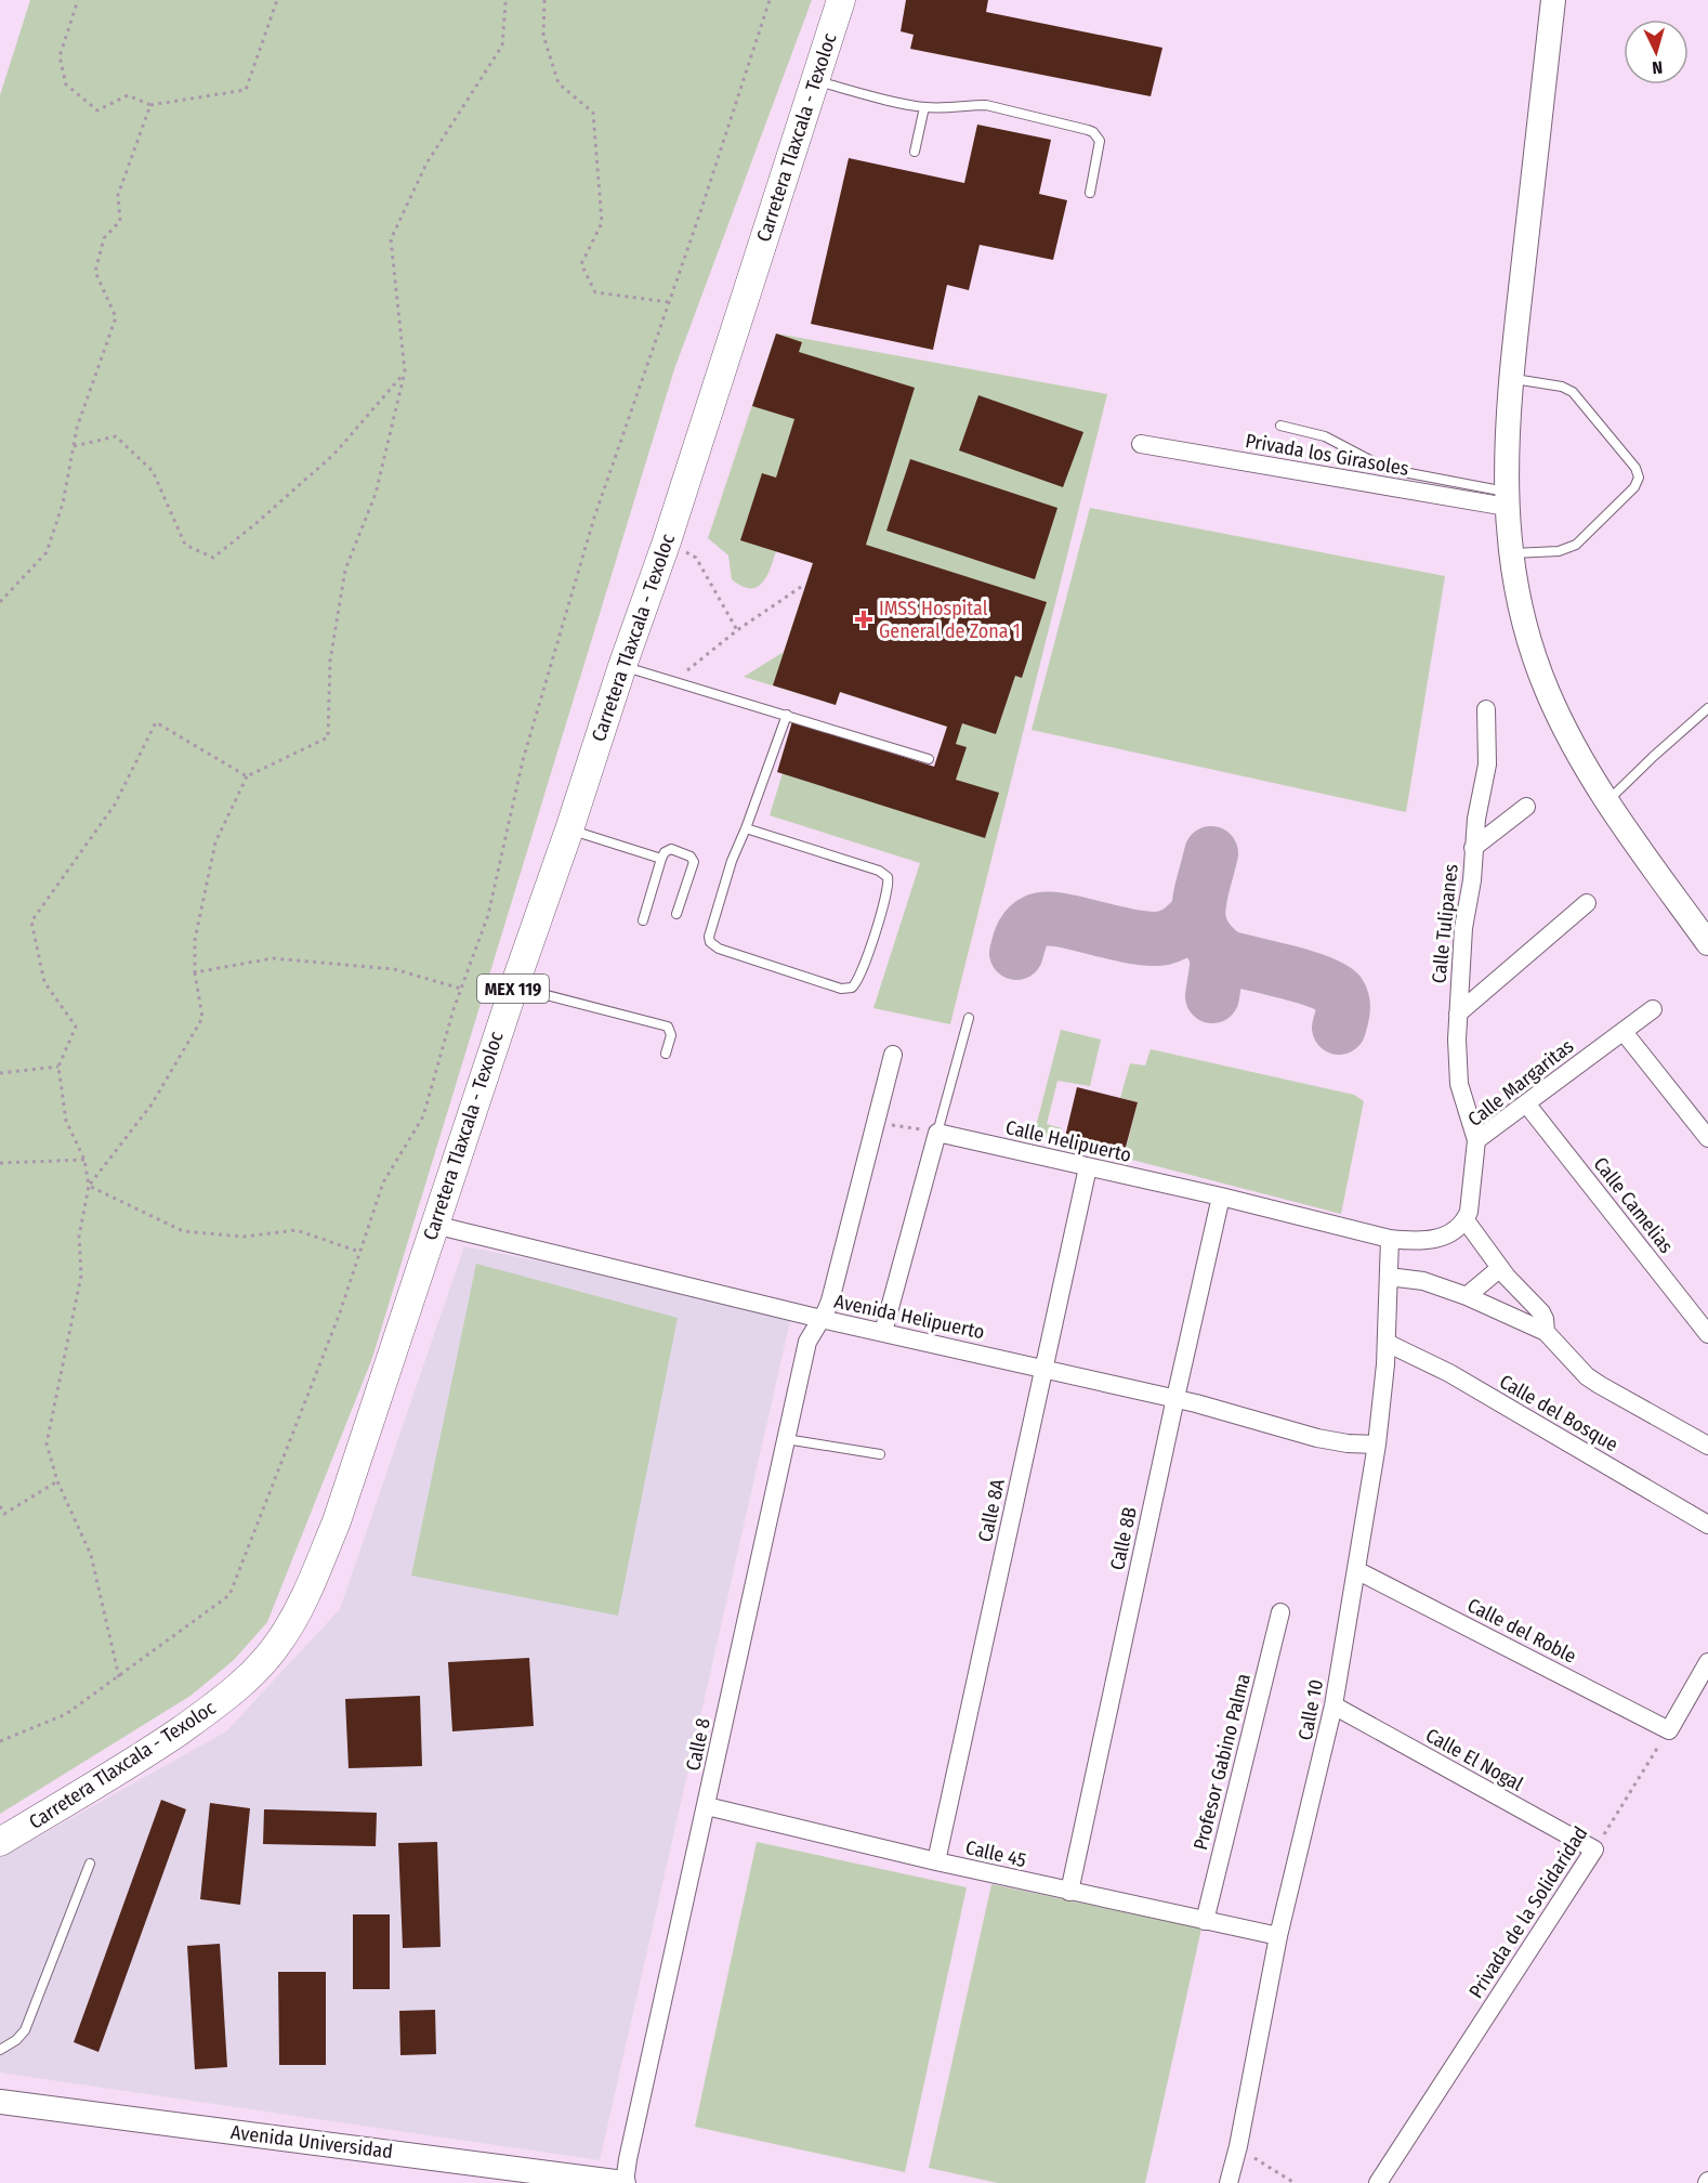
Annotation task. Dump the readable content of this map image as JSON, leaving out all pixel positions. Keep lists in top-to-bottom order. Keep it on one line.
{"streets":{"main road":["Carretera Tlaxcala - Texoloc","MEX 119","Avenida Universidad"],"street":["Privada los Girasoles","Calle Tulipanes","Calle Margaritas","Calle Helipuerto","Calle Camelias","Avenida Helipuerto","Calle del Bosque","Calle 8A","Calle 8B","Calle del Roble","Calle 10","Calle 8","Calle El Nogal","Profesor Gabino Palma","Calle 45","Privada de la Solidaridad"]},"crossings":[["Carretera Tlaxcala - Texoloc","Avenida Helipuerto"],["Calle Tulipanes","Calle Margaritas"],["Calle Margaritas","Calle Helipuerto"],["Calle Margaritas","Calle Camelias"],["Calle Helipuerto","Calle 8A"],["Calle Helipuerto","Calle 8B"],["Calle Helipuerto","Calle 10"],["Avenida Helipuerto","Calle 8A"],["Avenida Helipuerto","Calle 8B"],["Avenida Helipuerto","Calle 10"],["Avenida Helipuerto","Calle 8"],["Calle del Bosque","Calle 10"],["Calle 8A","Calle 45"],["Calle 8B","Calle 45"],["Calle del Roble","Calle 10"],["Calle del Roble","Privada de la Solidaridad"],["Calle 10","Calle El Nogal"],["Calle 10","Calle 45"],["Calle 8","Calle 45"],["Calle 8","Avenida Universidad"],["Calle El Nogal","Privada de la Solidaridad"],["Profesor Gabino Palma","Calle 45"]],"places":{"health":["IMSS Hospital General de Zona 1"]},"north":"bottom"}
